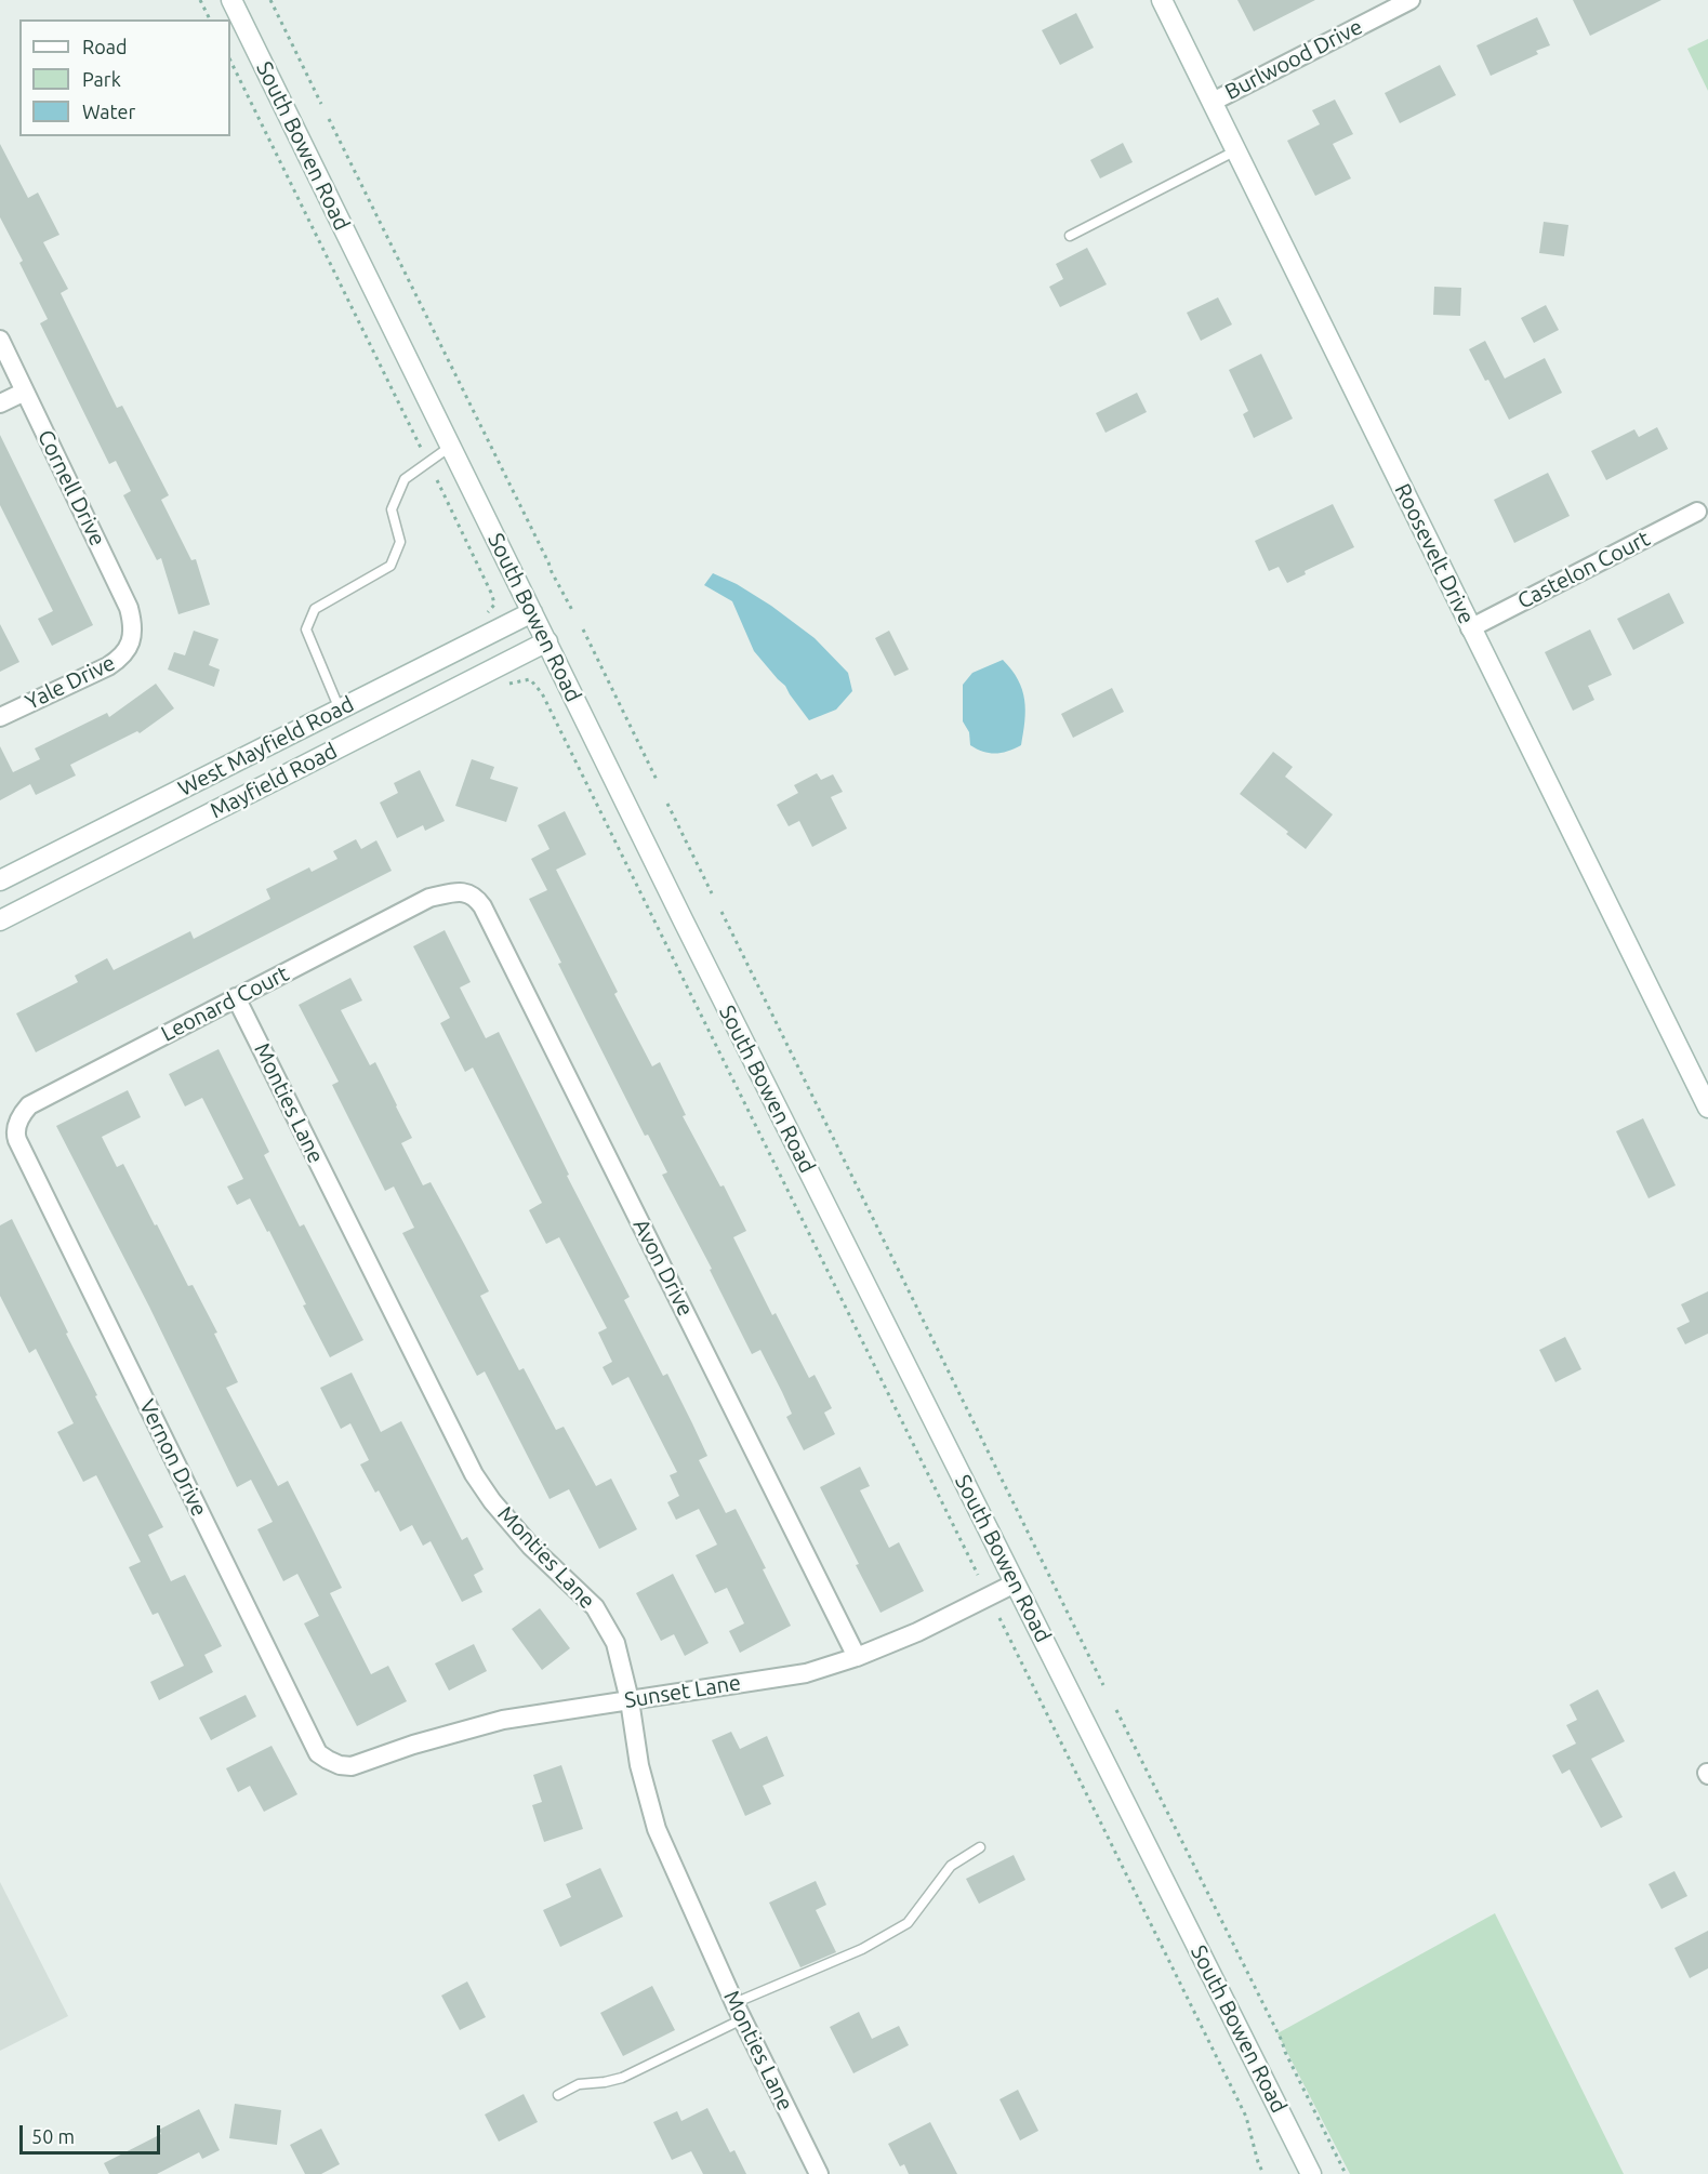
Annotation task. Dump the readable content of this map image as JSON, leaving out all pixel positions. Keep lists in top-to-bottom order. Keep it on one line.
{"streets":{"main road":["South Bowen Road","Roosevelt Drive","West Mayfield Road","Mayfield Road"],"street":["Burlwood Drive","Cornell Drive","Castelon Court","Yale Drive","Leonard Court","Monties Lane","Avon Drive","Vernon Drive","Sunset Lane"]},"crossings":[["Burlwood Drive","Roosevelt Drive"],["South Bowen Road","West Mayfield Road"],["South Bowen Road","Mayfield Road"],["South Bowen Road","Sunset Lane"],["Cornell Drive","Yale Drive"],["Roosevelt Drive","Castelon Court"],["Leonard Court","Monties Lane"],["Leonard Court","Avon Drive"],["Leonard Court","Vernon Drive"],["Monties Lane","Sunset Lane"],["Avon Drive","Sunset Lane"],["Vernon Drive","Sunset Lane"]],"legend":["Road","Park","Water"],"scale_bar":"50 m"}
